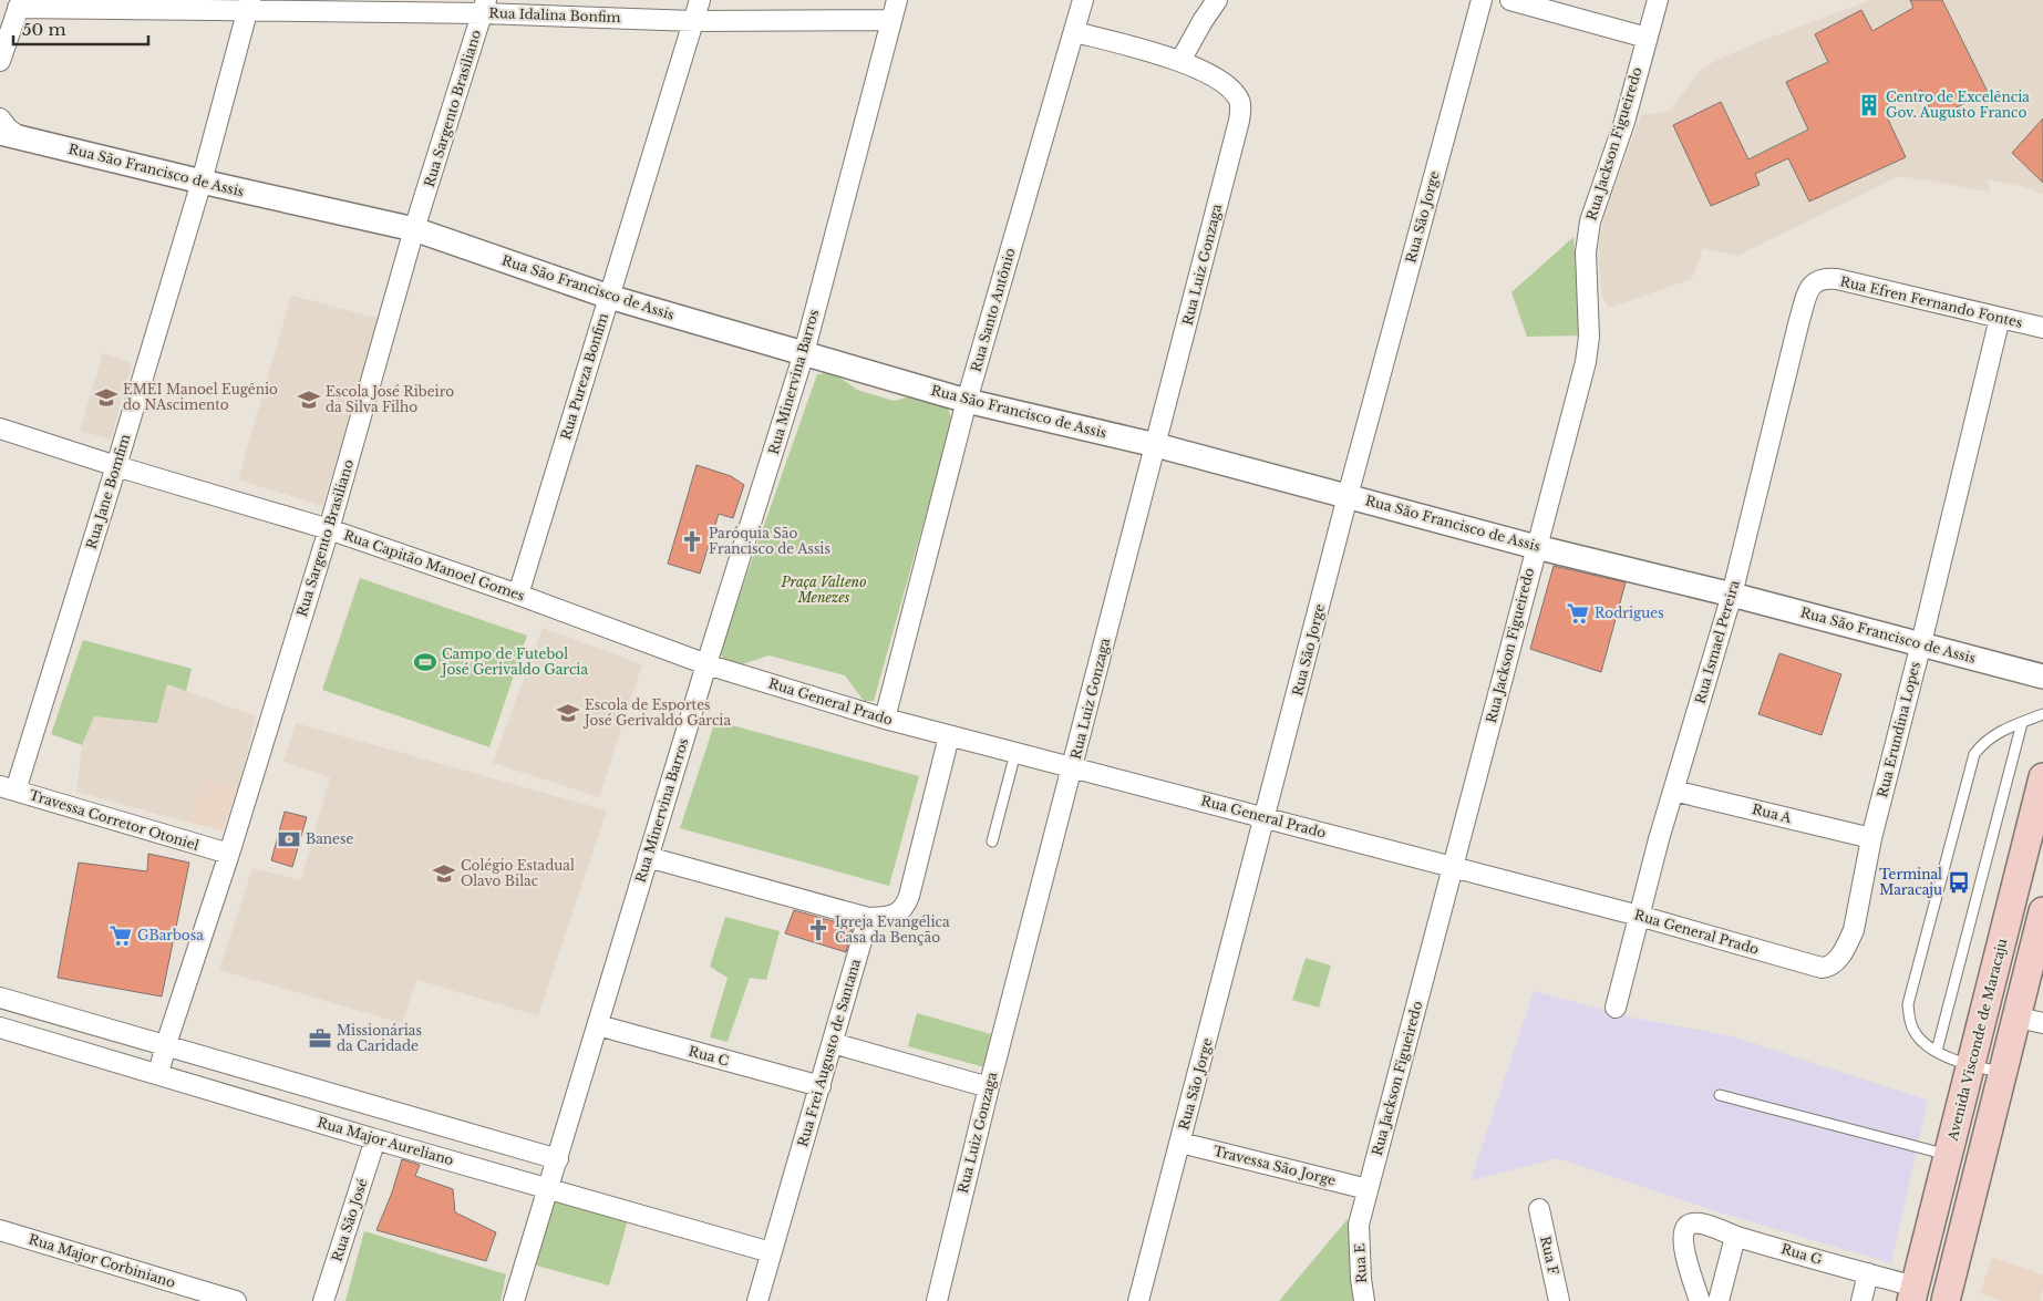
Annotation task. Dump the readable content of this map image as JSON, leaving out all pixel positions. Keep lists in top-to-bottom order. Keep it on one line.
{"streets":{"main road":["Avenida Visconde de Maracaju"],"street":["Rua Idalina Bonfim","Rua Sargento Brasiliano","Rua Jackson Figueiredo","Rua São Francisco de Assis","Rua São Jorge","Rua Luiz Gonzaga","Rua Efren Fernando Fontes","Rua Santo Antônio","Rua Pureza Bonfim","Rua Minervina Barros","Rua Jane Bomfim","Rua Capitão Manoel Gomes","Rua Ismael Pereira","Rua General Prado","Rua Erundina Lopes","Rua A","Travessa Corretor Otoniel","Rua Frei Augusto de Santana","Rua C","Rua Major Aureliano","Travessa São Jorge","Rua São José","Rua G","Rua F","Rua Major Corbiniano","Rua E"]},"crossings":[["Rua Idalina Bonfim","Rua Sargento Brasiliano"],["Rua Idalina Bonfim","Rua Pureza Bonfim"],["Rua Idalina Bonfim","Rua Minervina Barros"],["Rua Idalina Bonfim","Rua Jane Bomfim"],["Rua Sargento Brasiliano","Rua São Francisco de Assis"],["Rua Sargento Brasiliano","Rua Capitão Manoel Gomes"],["Rua Sargento Brasiliano","Travessa Corretor Otoniel"],["Rua Sargento Brasiliano","Rua Major Aureliano"],["Rua Jackson Figueiredo","Rua São Francisco de Assis"],["Rua Jackson Figueiredo","Rua General Prado"],["Rua Jackson Figueiredo","Travessa São Jorge"],["Rua Jackson Figueiredo","Rua E"],["Rua São Francisco de Assis","Rua São Jorge"],["Rua São Francisco de Assis","Rua Luiz Gonzaga"],["Rua São Francisco de Assis","Rua Santo Antônio"],["Rua São Francisco de Assis","Rua Pureza Bonfim"],["Rua São Francisco de Assis","Rua Minervina Barros"],["Rua São Francisco de Assis","Rua Jane Bomfim"],["Rua São Francisco de Assis","Rua Ismael Pereira"],["Rua São Francisco de Assis","Rua Erundina Lopes"],["Rua São Jorge","Rua General Prado"],["Rua São Jorge","Travessa São Jorge"],["Rua Luiz Gonzaga","Rua General Prado"],["Rua Efren Fernando Fontes","Rua Ismael Pereira"],["Rua Efren Fernando Fontes","Rua Erundina Lopes"],["Rua Santo Antônio","Rua General Prado"],["Rua Pureza Bonfim","Rua Capitão Manoel Gomes"],["Rua Minervina Barros","Rua Capitão Manoel Gomes"],["Rua Minervina Barros","Rua General Prado"],["Rua Minervina Barros","Rua C"],["Rua Minervina Barros","Rua Major Aureliano"],["Rua Jane Bomfim","Rua Capitão Manoel Gomes"],["Rua Jane Bomfim","Travessa Corretor Otoniel"],["Rua Capitão Manoel Gomes","Rua General Prado"],["Rua Ismael Pereira","Rua General Prado"],["Rua Ismael Pereira","Rua A"],["Rua General Prado","Rua Erundina Lopes"],["Rua Erundina Lopes","Rua A"],["Avenida Visconde de Maracaju","Rua G"],["Rua Frei Augusto de Santana","Rua C"],["Rua Frei Augusto de Santana","Rua Major Aureliano"],["Rua Major Aureliano","Rua São José"]],"parks":["Praça Valteno Menezes"],"places":{"building":["Centro de Excelência Gov. Augusto Franco"],"school or university":["EMEI Manoel Eugênio do NAscimento","Escola José Ribeiro da Silva Filho","Escola de Esportes José Gerivaldo Garcia","Colégio Estadual Olavo Bilac"],"church":["Paróquia São Francisco de Assis","Igreja Evangélica Casa da Benção"],"supermarket":["Rodrigues","GBarbosa"],"sports":["Campo de Futebol José Gerivaldo Garcia"],"bank":["Banese"],"bus stop":["Terminal Maracaju"],"office":["Missionárias da Caridade"]},"scale_bar":"50 m"}
